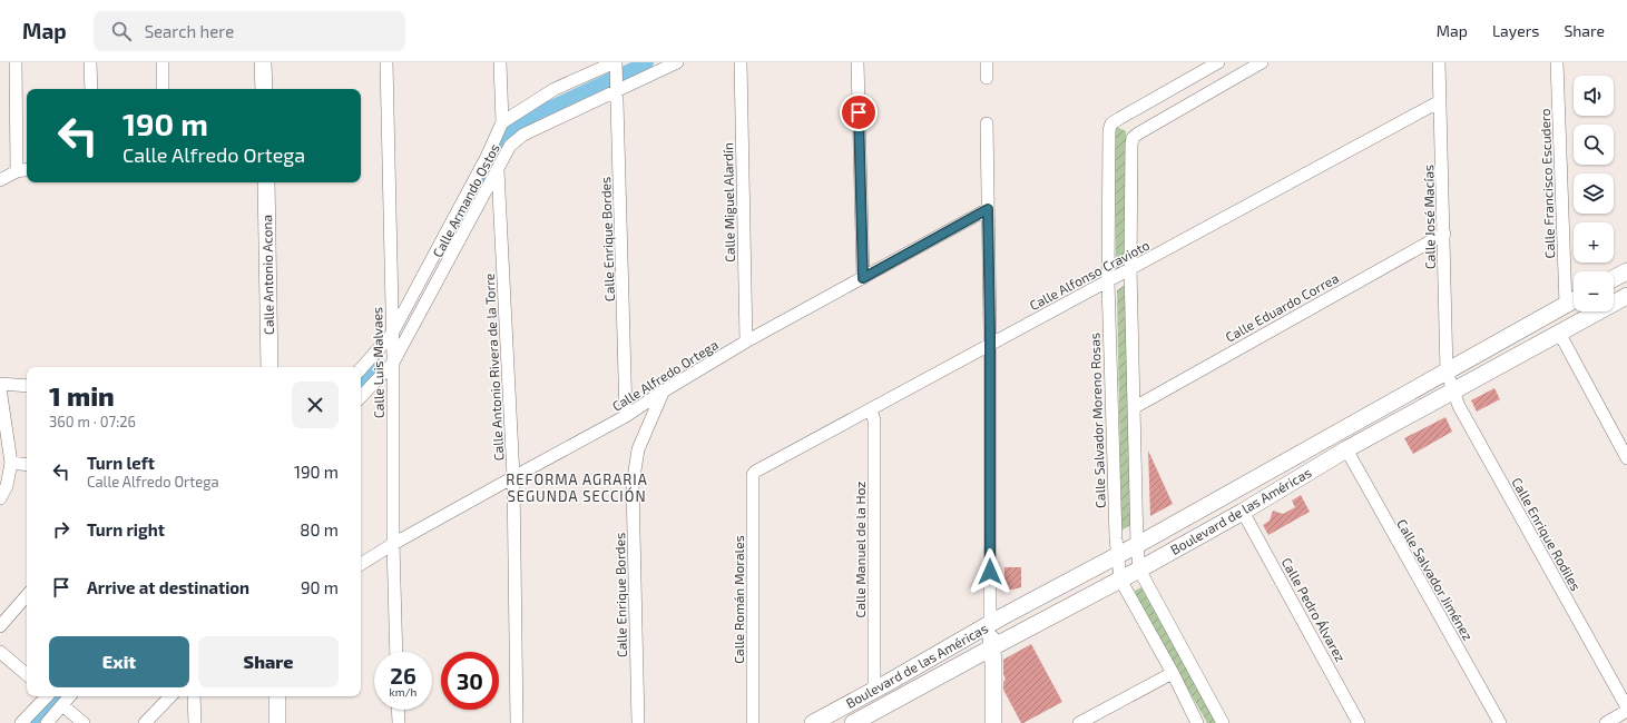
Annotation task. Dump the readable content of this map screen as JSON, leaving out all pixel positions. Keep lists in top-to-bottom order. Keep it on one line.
{"streets":{"main road":["Calle Antonio Acona","Boulevard de las Américas"],"street":["Calle Francisco Escudero","Calle Armando Ostos","Calle Miguel Alardín","Calle José Macías","Calle Enrique Bordes","Calle Alfonso Cravioto","Calle Eduardo Correa","Calle Luis Malvaes","Calle Antonio Rivera de la Torre","Calle Alfredo Ortega","Calle Salvador Moreno Rosas","Calle Enrique Rodiles","Calle Manuel de la Hoz","Calle Salvador Jiménez","Calle Román Morales","Calle Pedro Álvarez"]},"crossings":[["Calle Francisco Escudero","Boulevard de las Américas"],["Calle Armando Ostos","Calle Enrique Bordes"],["Calle Armando Ostos","Calle Luis Malvaes"],["Calle Armando Ostos","Calle Antonio Rivera de la Torre"],["Calle Miguel Alardín","Calle Alfredo Ortega"],["Calle José Macías","Calle Alfonso Cravioto"],["Calle José Macías","Calle Eduardo Correa"],["Calle José Macías","Boulevard de las Américas"],["Calle José Macías","Calle Enrique Rodiles"],["Calle Enrique Bordes","Calle Alfredo Ortega"],["Calle Alfonso Cravioto","Calle Salvador Moreno Rosas"],["Calle Alfonso Cravioto","Calle Manuel de la Hoz"],["Calle Alfonso Cravioto","Calle Román Morales"],["Calle Luis Malvaes","Calle Alfredo Ortega"],["Calle Antonio Rivera de la Torre","Calle Alfredo Ortega"],["Calle Salvador Moreno Rosas","Boulevard de las Américas"],["Boulevard de las Américas","Calle Enrique Rodiles"],["Boulevard de las Américas","Calle Manuel de la Hoz"],["Boulevard de las Américas","Calle Salvador Jiménez"],["Boulevard de las Américas","Calle Pedro Álvarez"]],"districts":["REFORMA AGRARIA SEGUNDA SECCIÓN"],"page":{"header":"Map","search":"Search here","nav":["Map","Layers","Share"],"map_buttons":["+","−"],"turn":["190 m","Calle Alfredo Ortega"],"heading":["1 min","360 m · 07:26"],"list":[{"name":"Turn left","note":"Calle Alfredo Ortega","value":"190 m"},{"name":"Turn right","value":"80 m"},{"name":"Arrive at destination","value":"90 m"}],"buttons":["Exit","Share"],"speed":"26 km/h","limit":"30"}}
